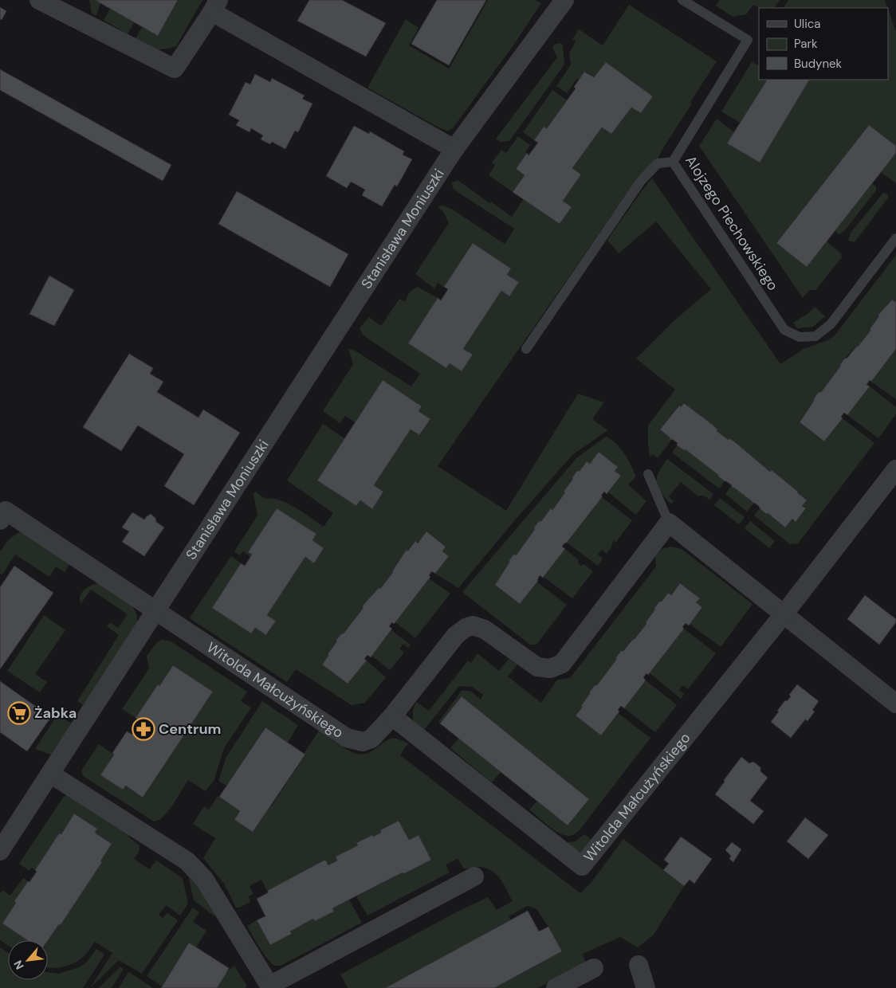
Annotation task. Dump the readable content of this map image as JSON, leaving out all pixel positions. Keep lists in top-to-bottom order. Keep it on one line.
{"streets":{"street":["Stanisława Moniuszki","Witolda Małcużyńskiego"],"lane":["Alojzego Piechowskiego"]},"crossings":[["Stanisława Moniuszki","Witolda Małcużyńskiego"]],"places":{"supermarket":["Żabka"],"pharmacy":["Centrum"]},"legend":["Ulica","Park","Budynek"],"north":"bottom left"}
